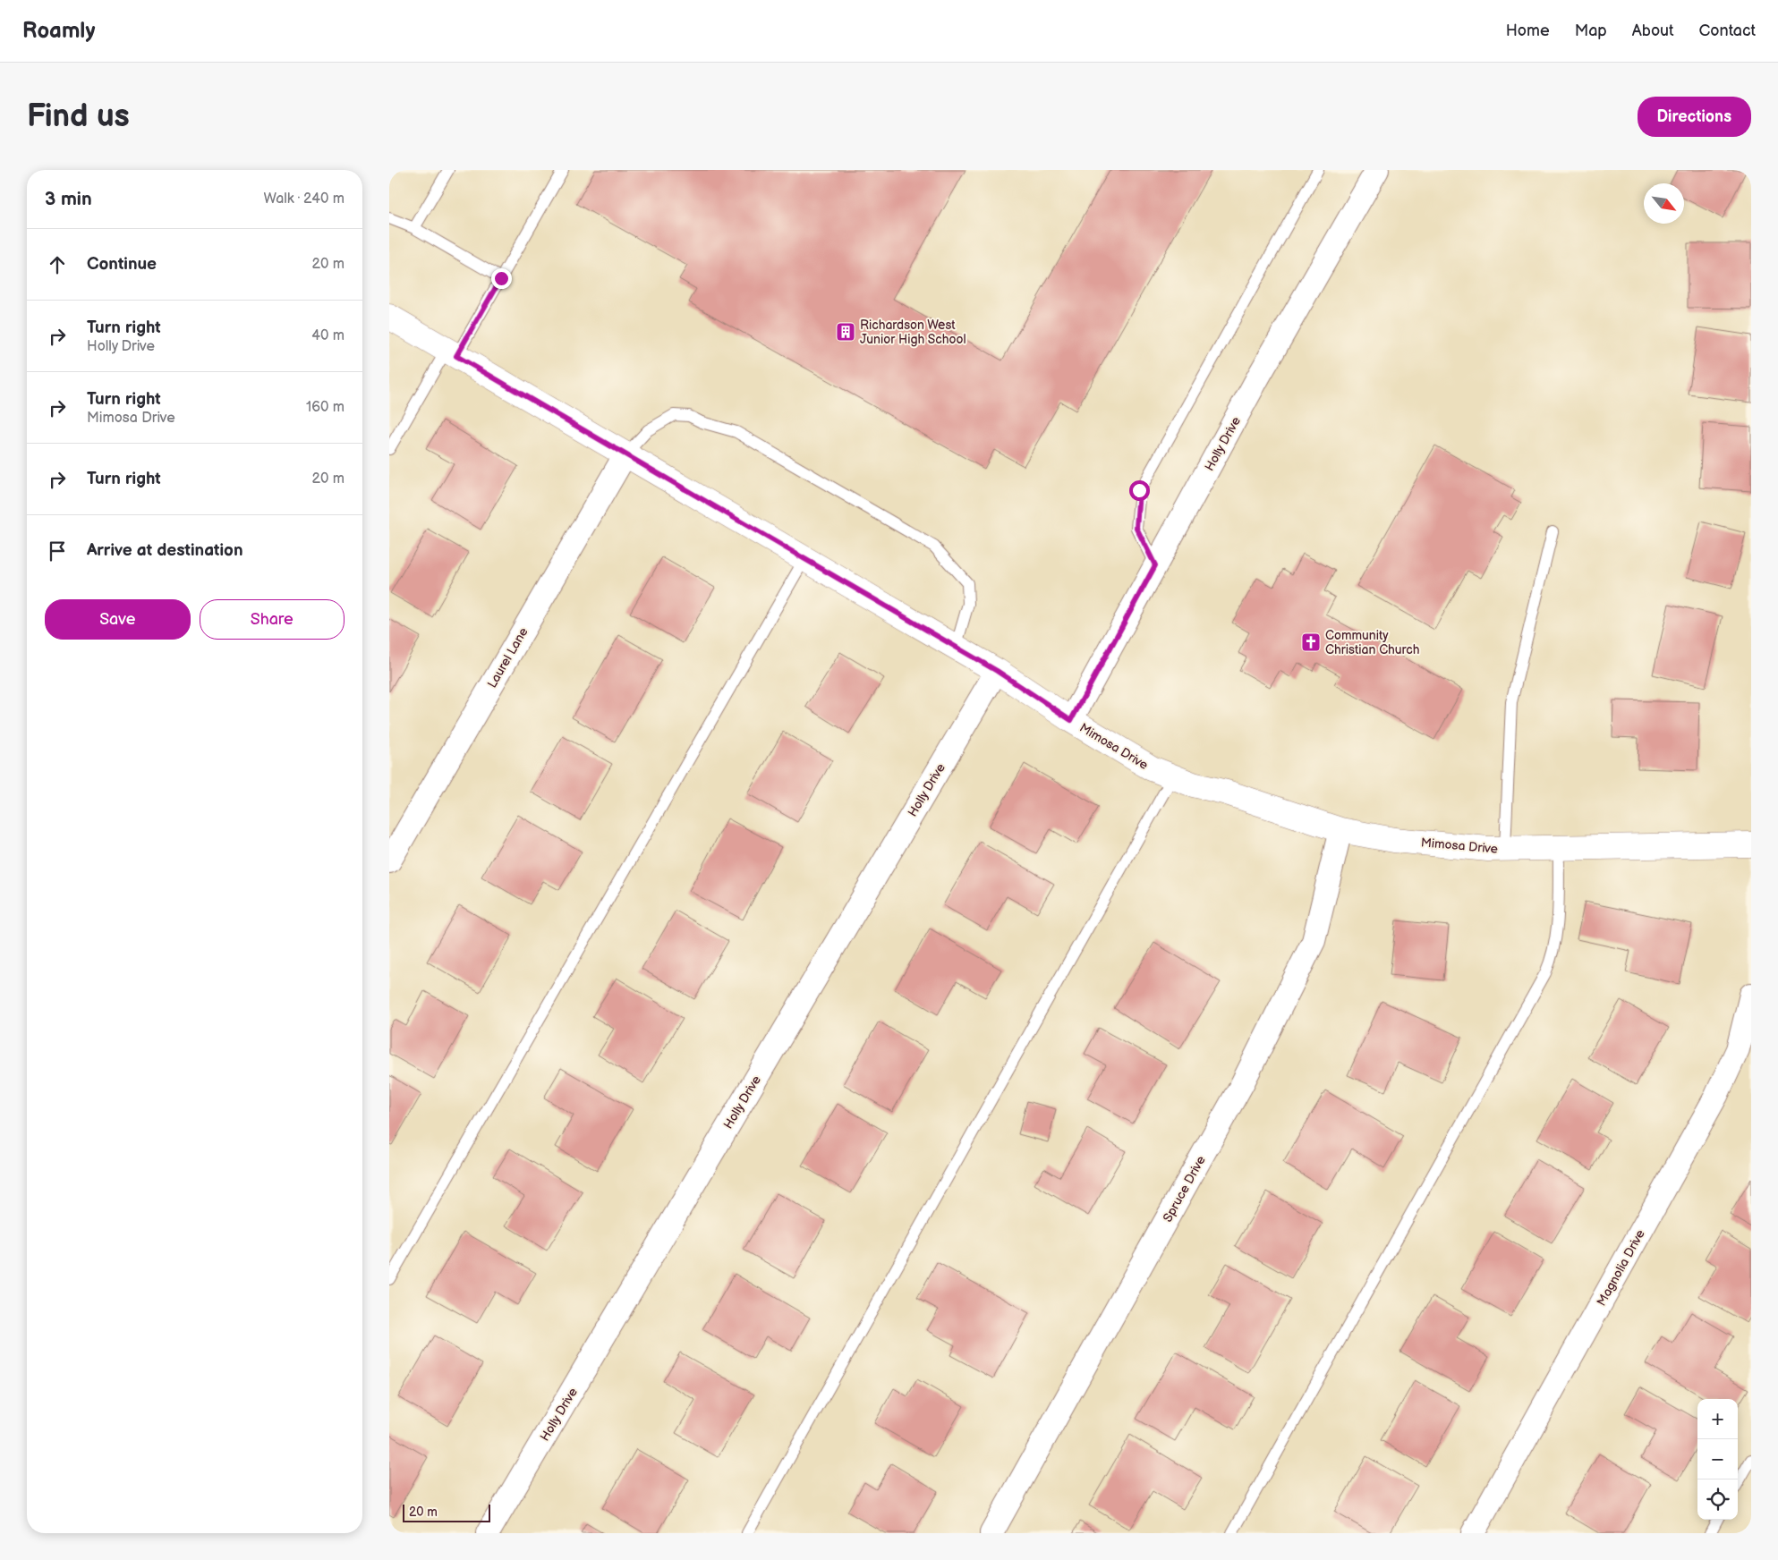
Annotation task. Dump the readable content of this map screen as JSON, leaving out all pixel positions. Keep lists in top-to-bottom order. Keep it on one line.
{"streets":{"street":["Holly Drive","Laurel Lane","Mimosa Drive","Spruce Drive","Magnolia Drive"]},"crossings":[["Holly Drive","Mimosa Drive"],["Laurel Lane","Mimosa Drive"],["Mimosa Drive","Spruce Drive"]],"places":{"building":["Richardson West Junior High School"],"church":["Community Christian Church"]},"scale_bar":"20 m","north":"bottom right","page":{"header":"Roamly","nav":["Home","Map","About","Contact"],"buttons":["Directions",["Save","Share"]],"title":"Find us","heading":["3 min","Walk · 240 m"],"list":[["Continue","20 m"],["Turn right","Holly Drive","40 m"],["Turn right","Mimosa Drive","160 m"],["Turn right","20 m"],"Arrive at destination"],"map_buttons":["+","−"],"scale":"20 m"}}
